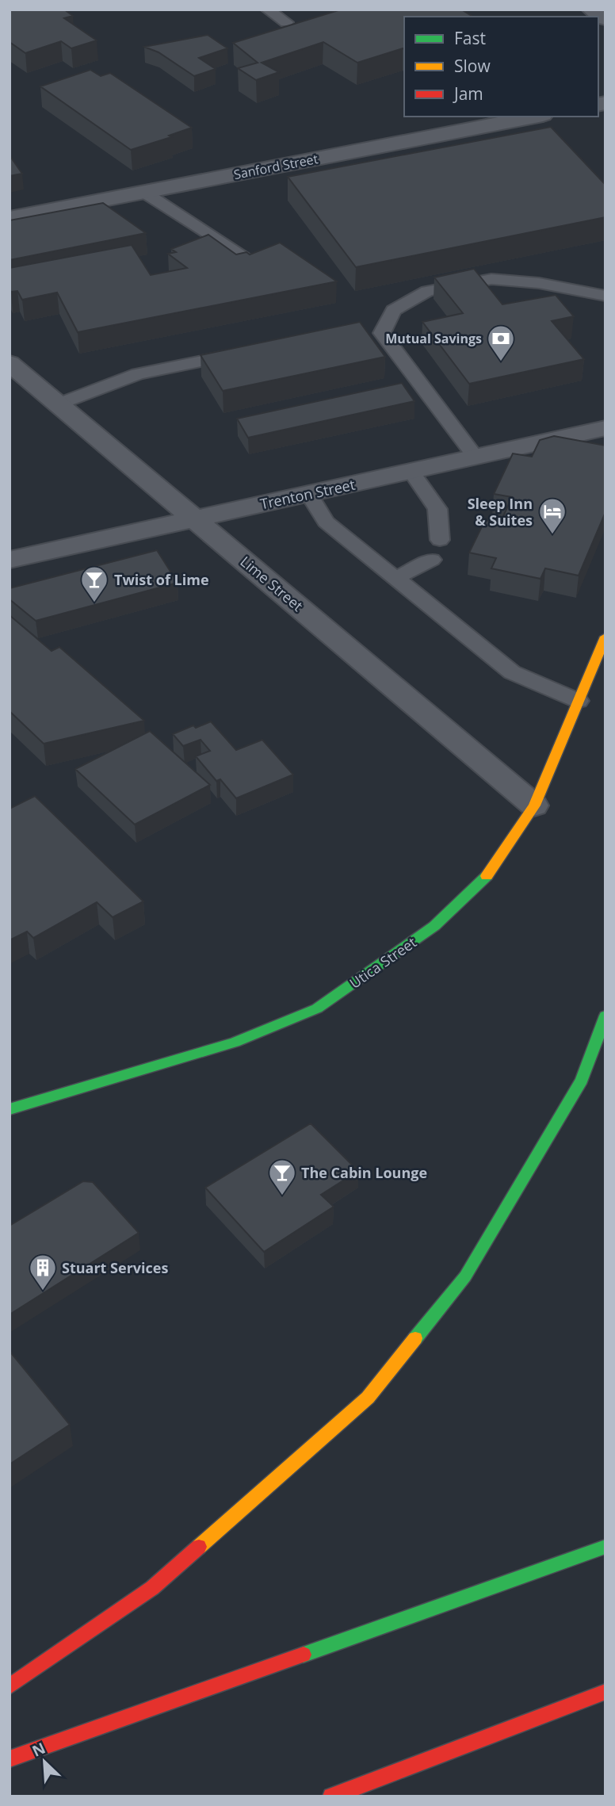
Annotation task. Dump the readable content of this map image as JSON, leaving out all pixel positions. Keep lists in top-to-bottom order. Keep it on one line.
{"streets":{"main road":["Utica Street"],"street":["Sanford Street","Trenton Street","Lime Street"]},"crossings":[["Trenton Street","Lime Street"],["Lime Street","Utica Street"]],"places":{"bank":["Mutual Savings"],"hotel":["Sleep Inn & Suites"],"bar":["Twist of Lime","The Cabin Lounge"],"building":["Stuart Services"]},"legend":["Fast","Slow","Jam"],"north":"top left"}
